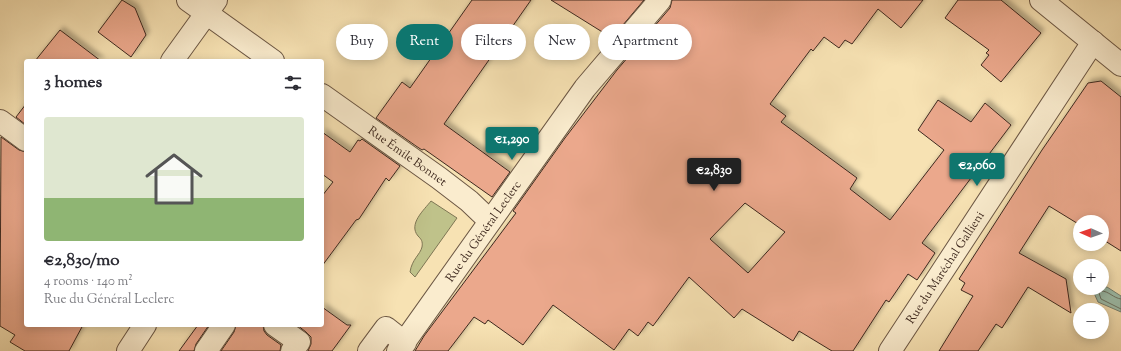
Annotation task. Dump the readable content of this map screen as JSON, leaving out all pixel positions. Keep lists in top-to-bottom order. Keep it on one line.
{"streets":{"street":["Rue Émile Bonnet","Rue du Général Leclerc","Rue du Maréchal Gallieni"]},"crossings":[["Rue Émile Bonnet","Rue du Général Leclerc"]],"north":"left","page":{"chip":["Buy","Rent","Filters","New","Apartment"],"heading":"3 homes","list":[{"name":"€2,830/mo","note":"4 rooms · 140 m² · Rue du Général Leclerc"}],"price":["€1,290","€2,060","€2,830"],"map_buttons":["+","−"]}}
